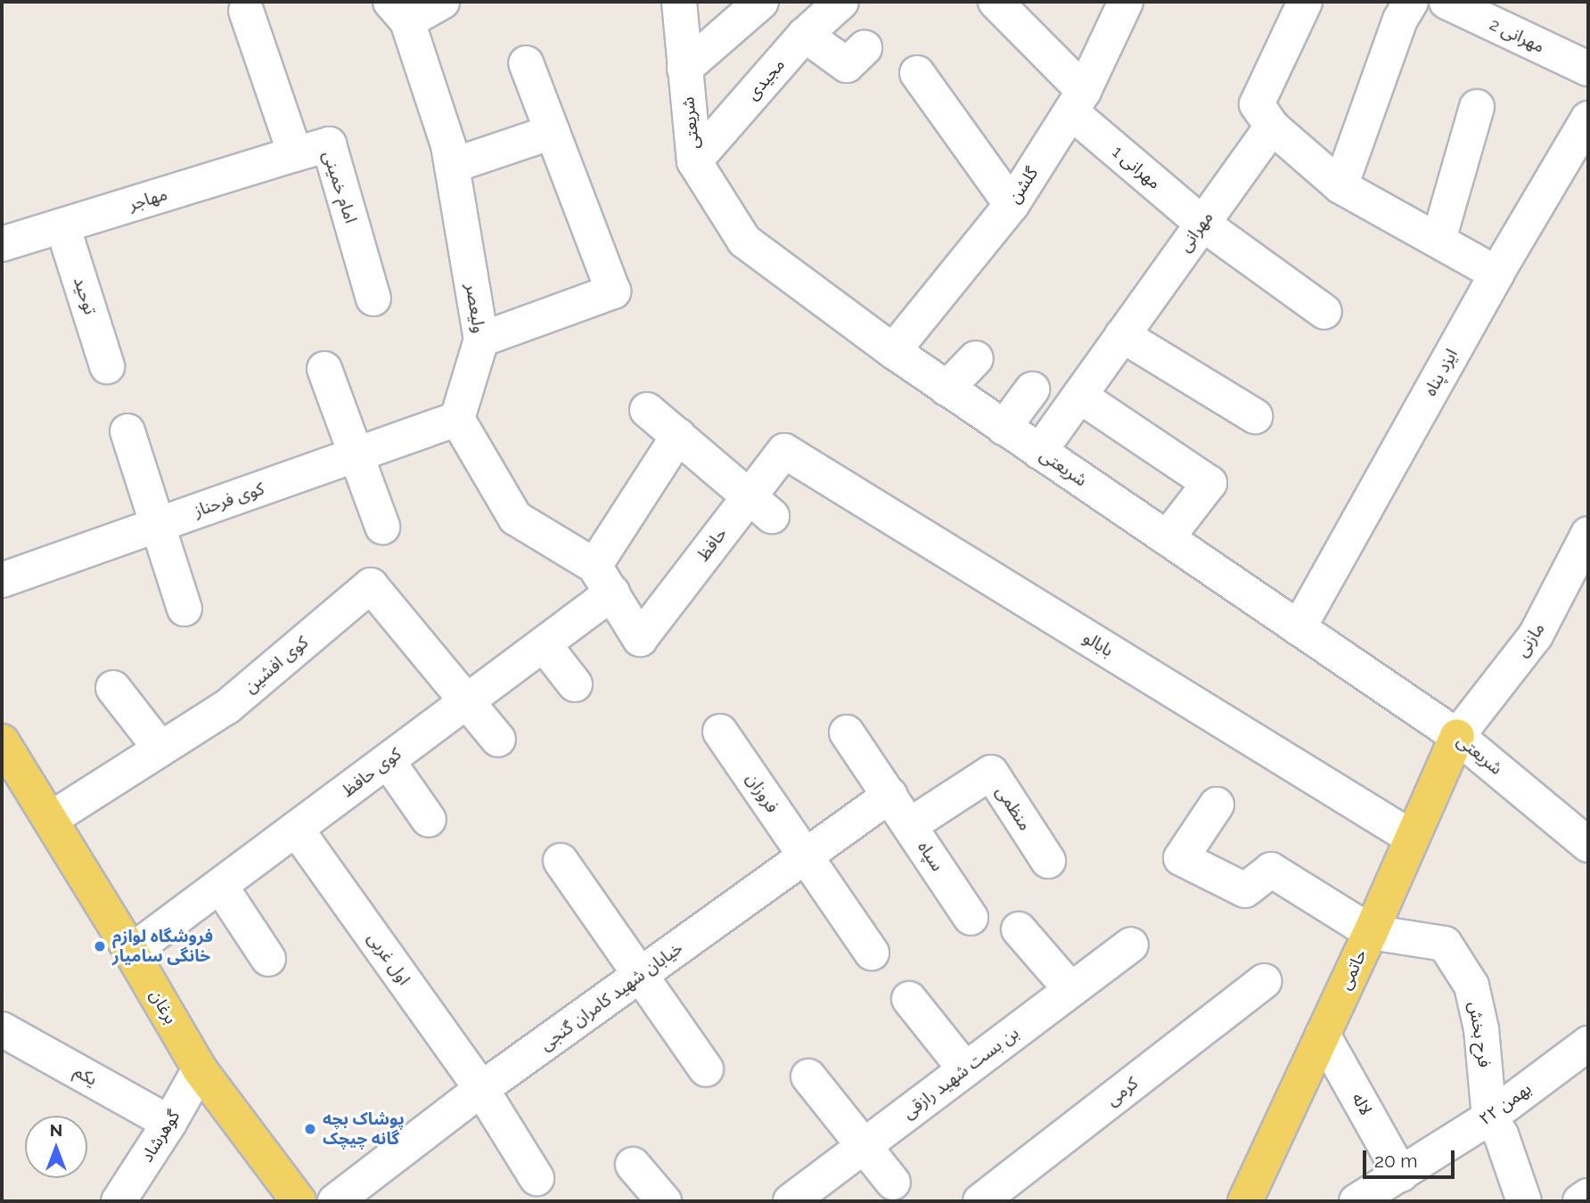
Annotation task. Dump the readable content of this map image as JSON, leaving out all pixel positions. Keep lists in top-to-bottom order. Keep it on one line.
{"streets":{"main road":["حاتمی","برغان"],"street":["مهرانی 2","مجیدی","شریعتی","مهرانی 1","گلشن","امام خمینی","مهاجر","مهرانی","توحید","ولیعصر","ایزد پناه","کوی فرحناز","حافظ","مازنی","بابالو","کوی افشین","کوی حافظ","فروزان","منظمی","سپاه","اول غربی","خیابان شهید کامران گنجی","فرح بخش","بن بست شهید رازقی","یکم","کرمی","لاله","۲۲ بهمن","گوهرشاد"]},"crossings":[["مجیدی","شریعتی"],["شریعتی","گلشن"],["شریعتی","مهرانی"],["شریعتی","ایزد پناه"],["شریعتی","مازنی"],["شریعتی","حاتمی"],["مهرانی 1","گلشن"],["مهرانی 1","مهرانی"],["امام خمینی","مهاجر"],["مهاجر","توحید"],["ولیعصر","کوی فرحناز"],["حافظ","بابالو"],["حافظ","کوی حافظ"],["مازنی","حاتمی"],["بابالو","حاتمی"],["کوی افشین","کوی حافظ"],["کوی افشین","برغان"],["کوی حافظ","اول غربی"],["کوی حافظ","برغان"],["فروزان","خیابان شهید کامران گنجی"],["منظمی","سپاه"],["سپاه","خیابان شهید کامران گنجی"],["اول غربی","خیابان شهید کامران گنجی"],["حاتمی","فرح بخش"],["حاتمی","لاله"],["برغان","گوهرشاد"],["فرح بخش","۲۲ بهمن"],["یکم","گوهرشاد"],["لاله","۲۲ بهمن"]],"places":["فروشگاه لوازم خانگی سامیار","پوشاک بچه گانه چیچک"],"scale_bar":"20 m","north":"top"}
